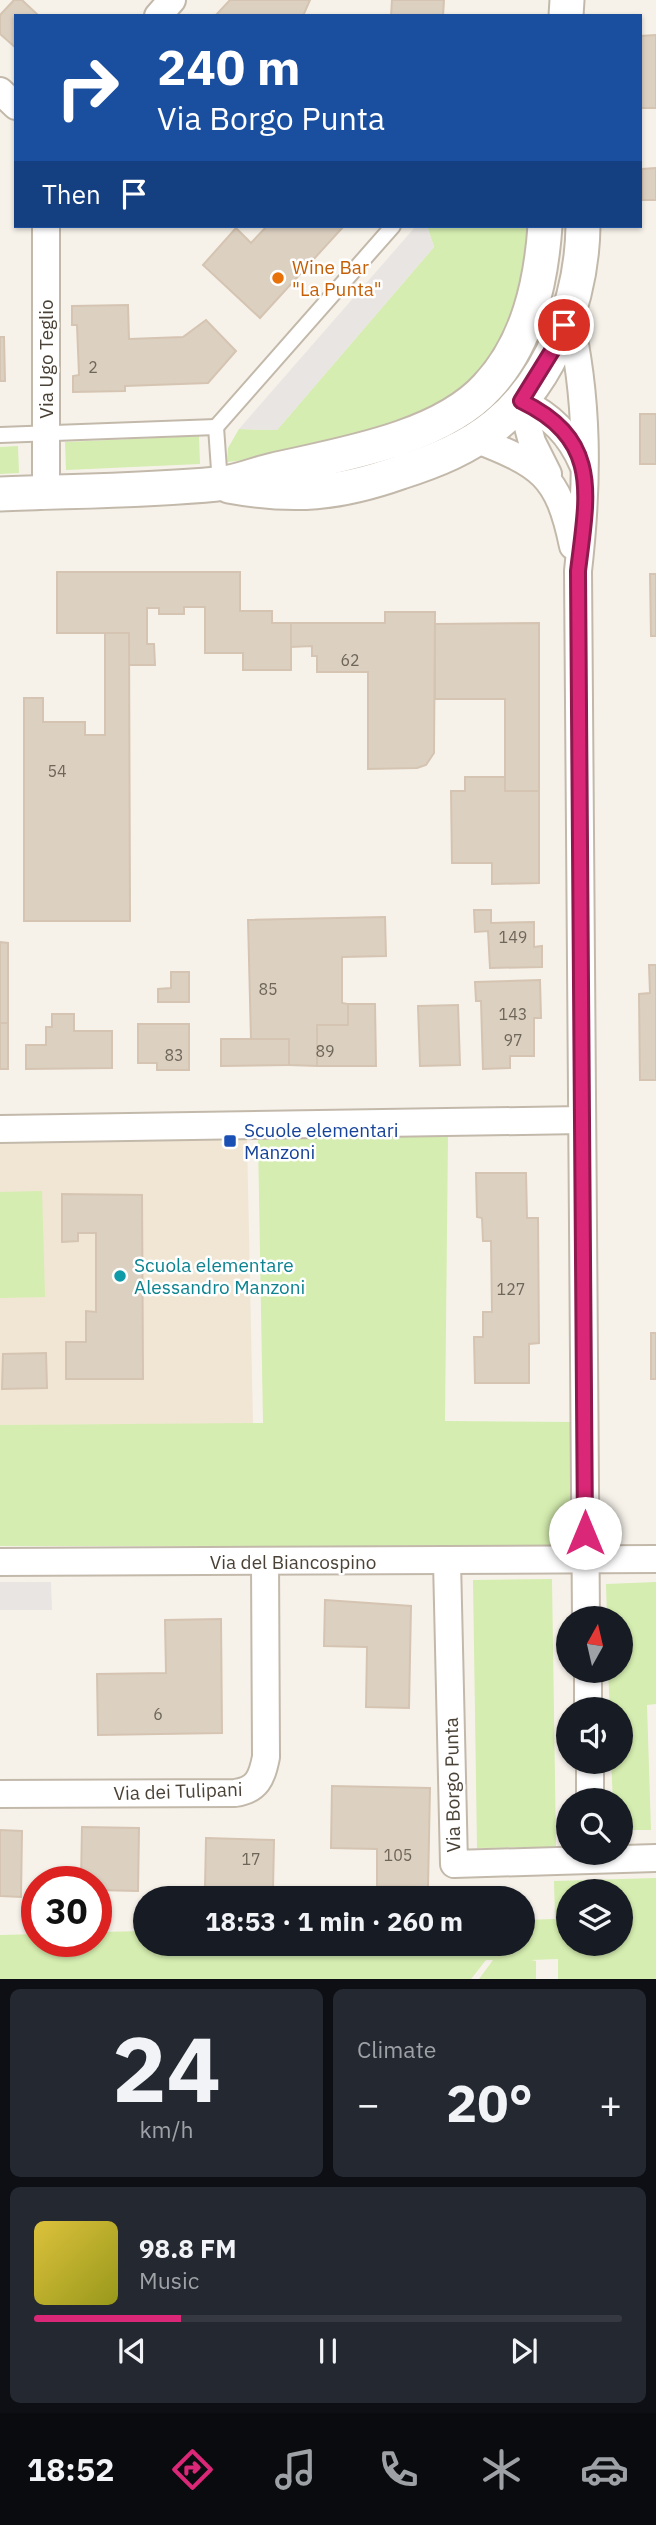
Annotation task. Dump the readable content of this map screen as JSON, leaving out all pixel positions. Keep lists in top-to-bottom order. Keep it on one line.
{"streets":{"street":["Via Ugo Teglio","Via del Biancospino","Via Borgo Punta","Via dei Tulipani"]},"crossings":[["Via del Biancospino","Via Borgo Punta"],["Via del Biancospino","Via dei Tulipani"]],"places":{"other":["Wine Bar \"La Punta\"","Scuola elementare Alessandro Manzoni"],"transit":["Scuole elementari Manzoni"]},"house_numbers":["2","62","54","149","85","143","97","89","83","127","6","105","17"],"north":"top","page":{"turn":["240 m","Via Borgo Punta"],"then":"Then","limit":"30","trip":"18:53 · 1 min · 260 m","tile":[["24","km/h"],"Climate"],"heat":["−","20°","+"],"song":["98.8 FM","Music"],"tabs":"18:52"}}
